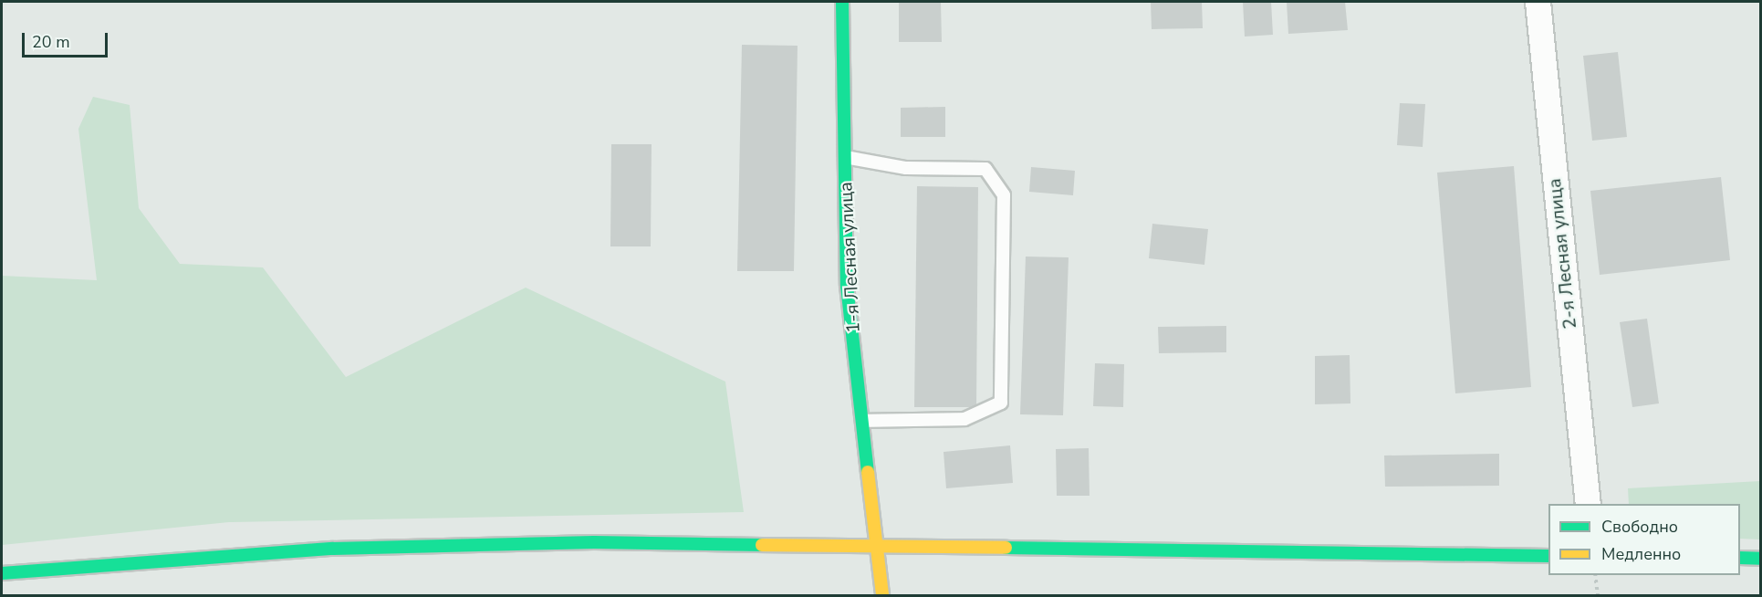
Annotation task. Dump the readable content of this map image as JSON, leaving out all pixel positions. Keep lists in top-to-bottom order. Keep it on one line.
{"streets":{"main road":["1-я Лесная улица"],"street":["2-я Лесная улица"]},"legend":["Свободно","Медленно"],"scale_bar":"20 m"}
